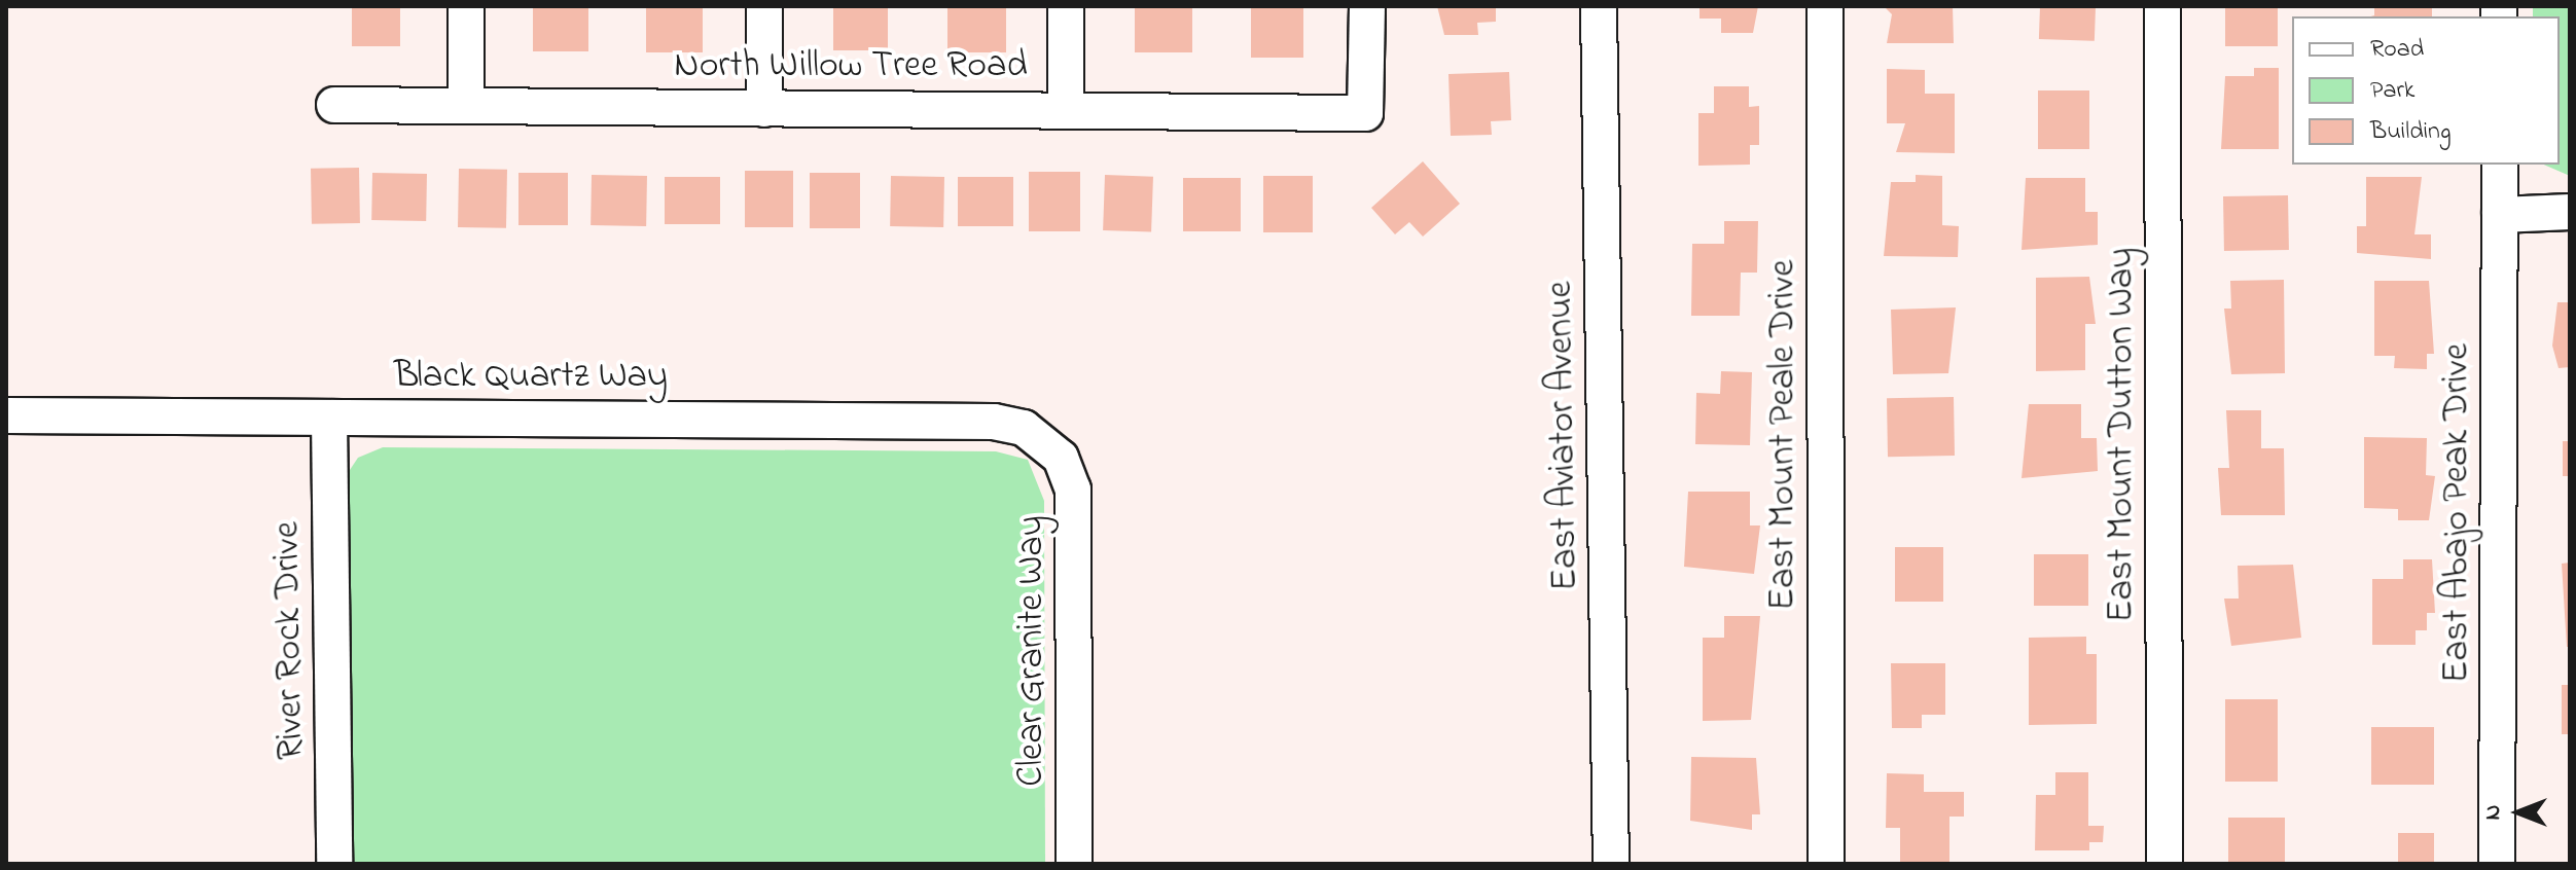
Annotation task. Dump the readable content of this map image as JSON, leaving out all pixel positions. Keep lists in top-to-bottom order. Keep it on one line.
{"streets":{"street":["North Willow Tree Road","Black Quartz Way","East Mount Peale Drive","East Mount Dutton Way","East Aviator Avenue","East Abajo Peak Drive","River Rock Drive","Clear Granite Way"]},"crossings":[["Black Quartz Way","River Rock Drive"],["Black Quartz Way","Clear Granite Way"]],"legend":["Road","Park","Building"],"north":"left"}
